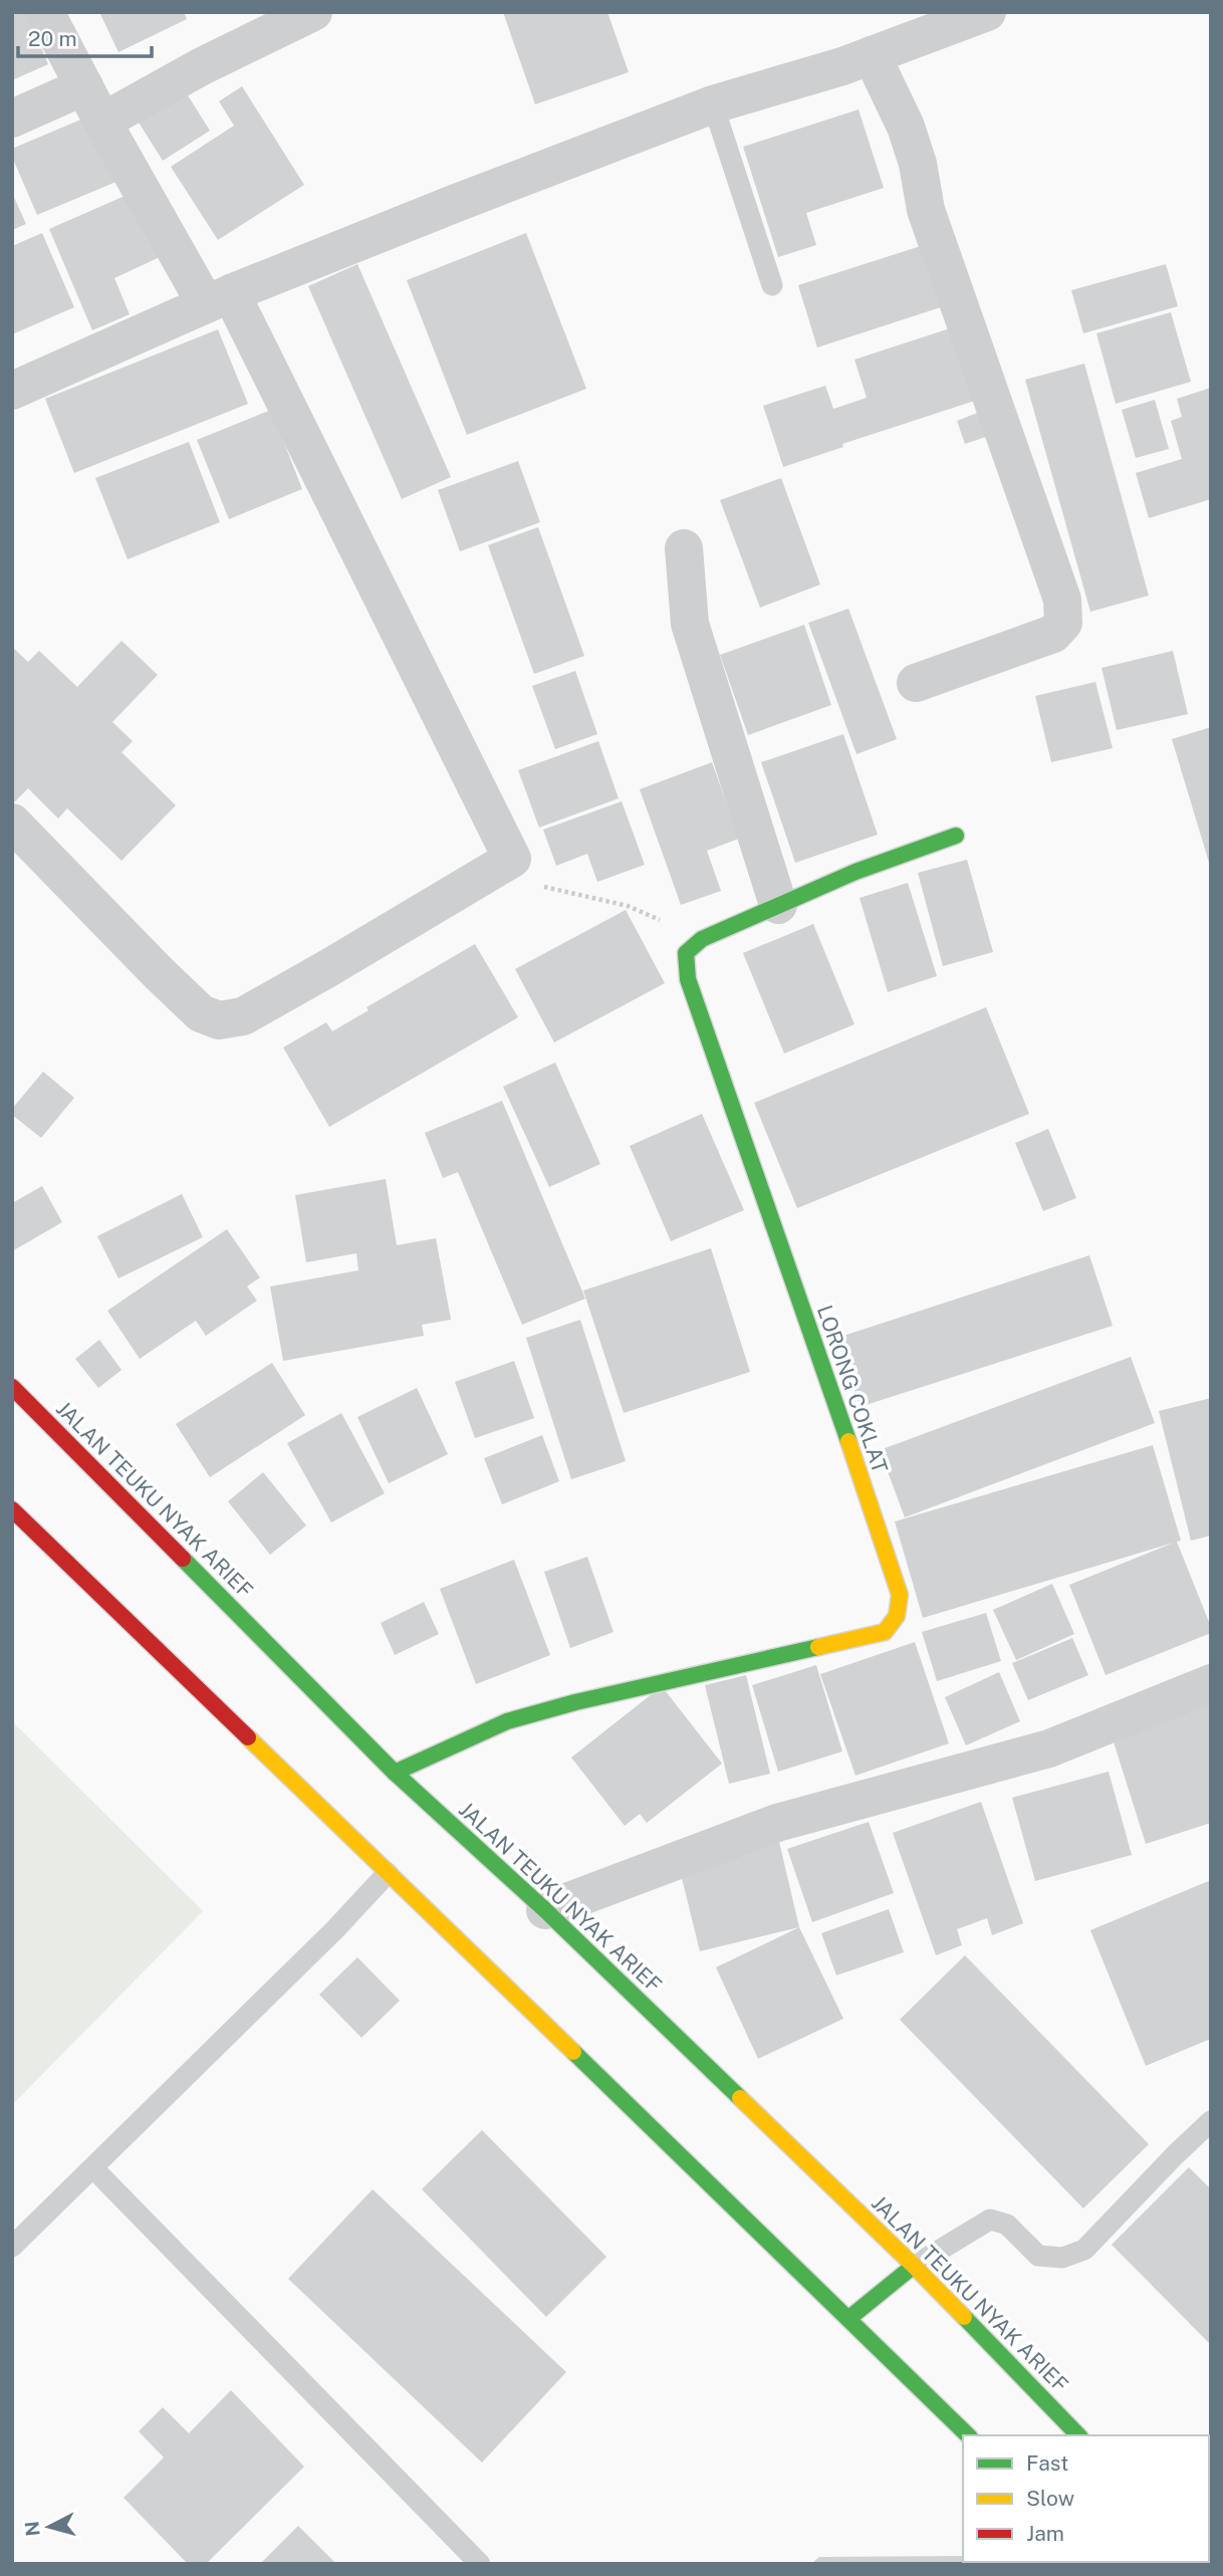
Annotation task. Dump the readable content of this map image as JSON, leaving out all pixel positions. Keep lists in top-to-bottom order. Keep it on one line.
{"streets":{"main road":["LORONG COKLAT","JALAN TEUKU NYAK ARIEF"]},"crossings":[["LORONG COKLAT","JALAN TEUKU NYAK ARIEF"]],"legend":["Fast","Slow","Jam"],"scale_bar":"20 m","north":"left"}
